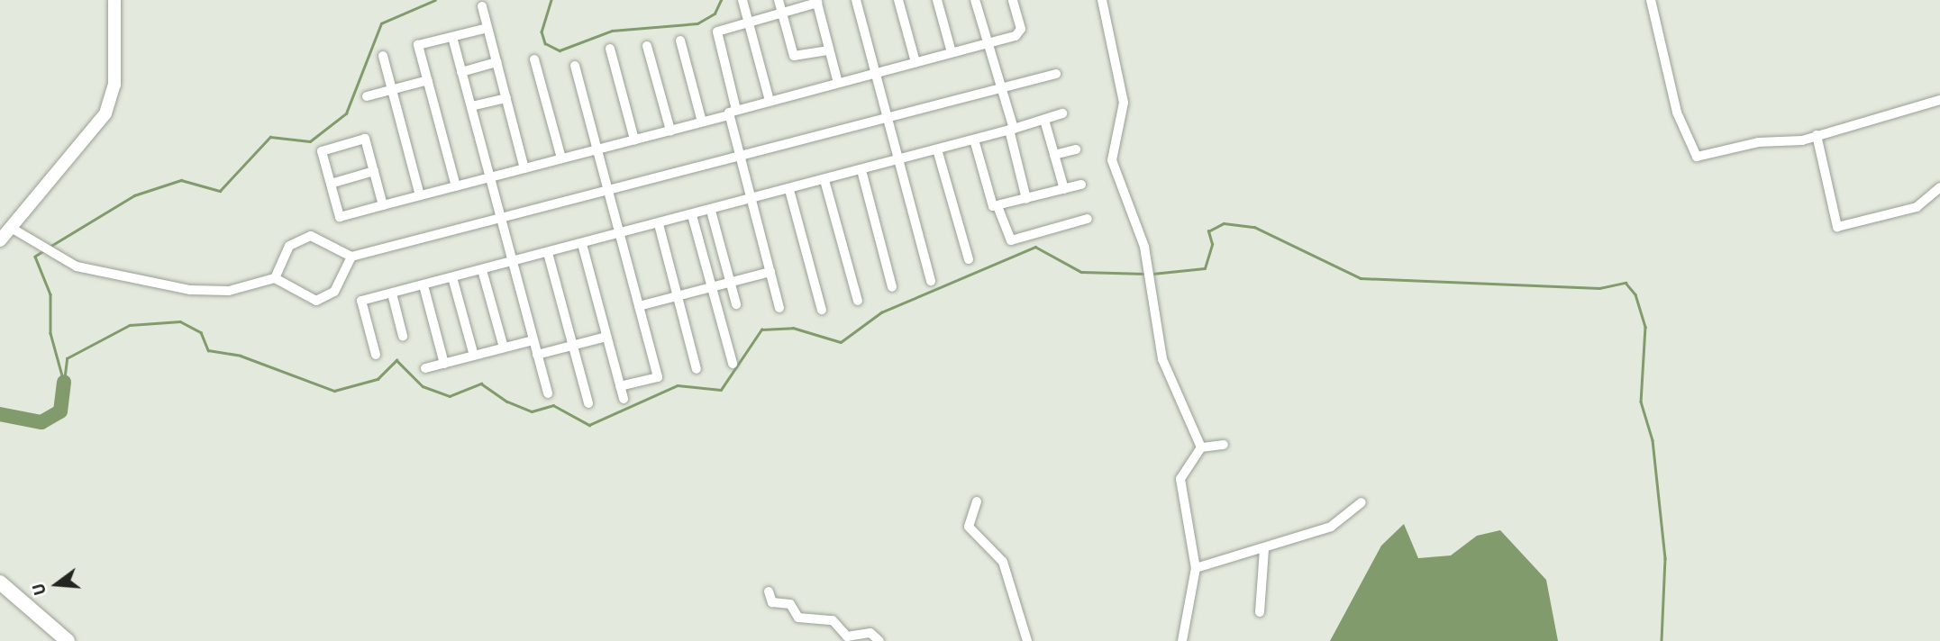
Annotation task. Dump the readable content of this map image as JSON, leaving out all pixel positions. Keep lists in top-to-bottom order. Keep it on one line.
{"north":"left"}
